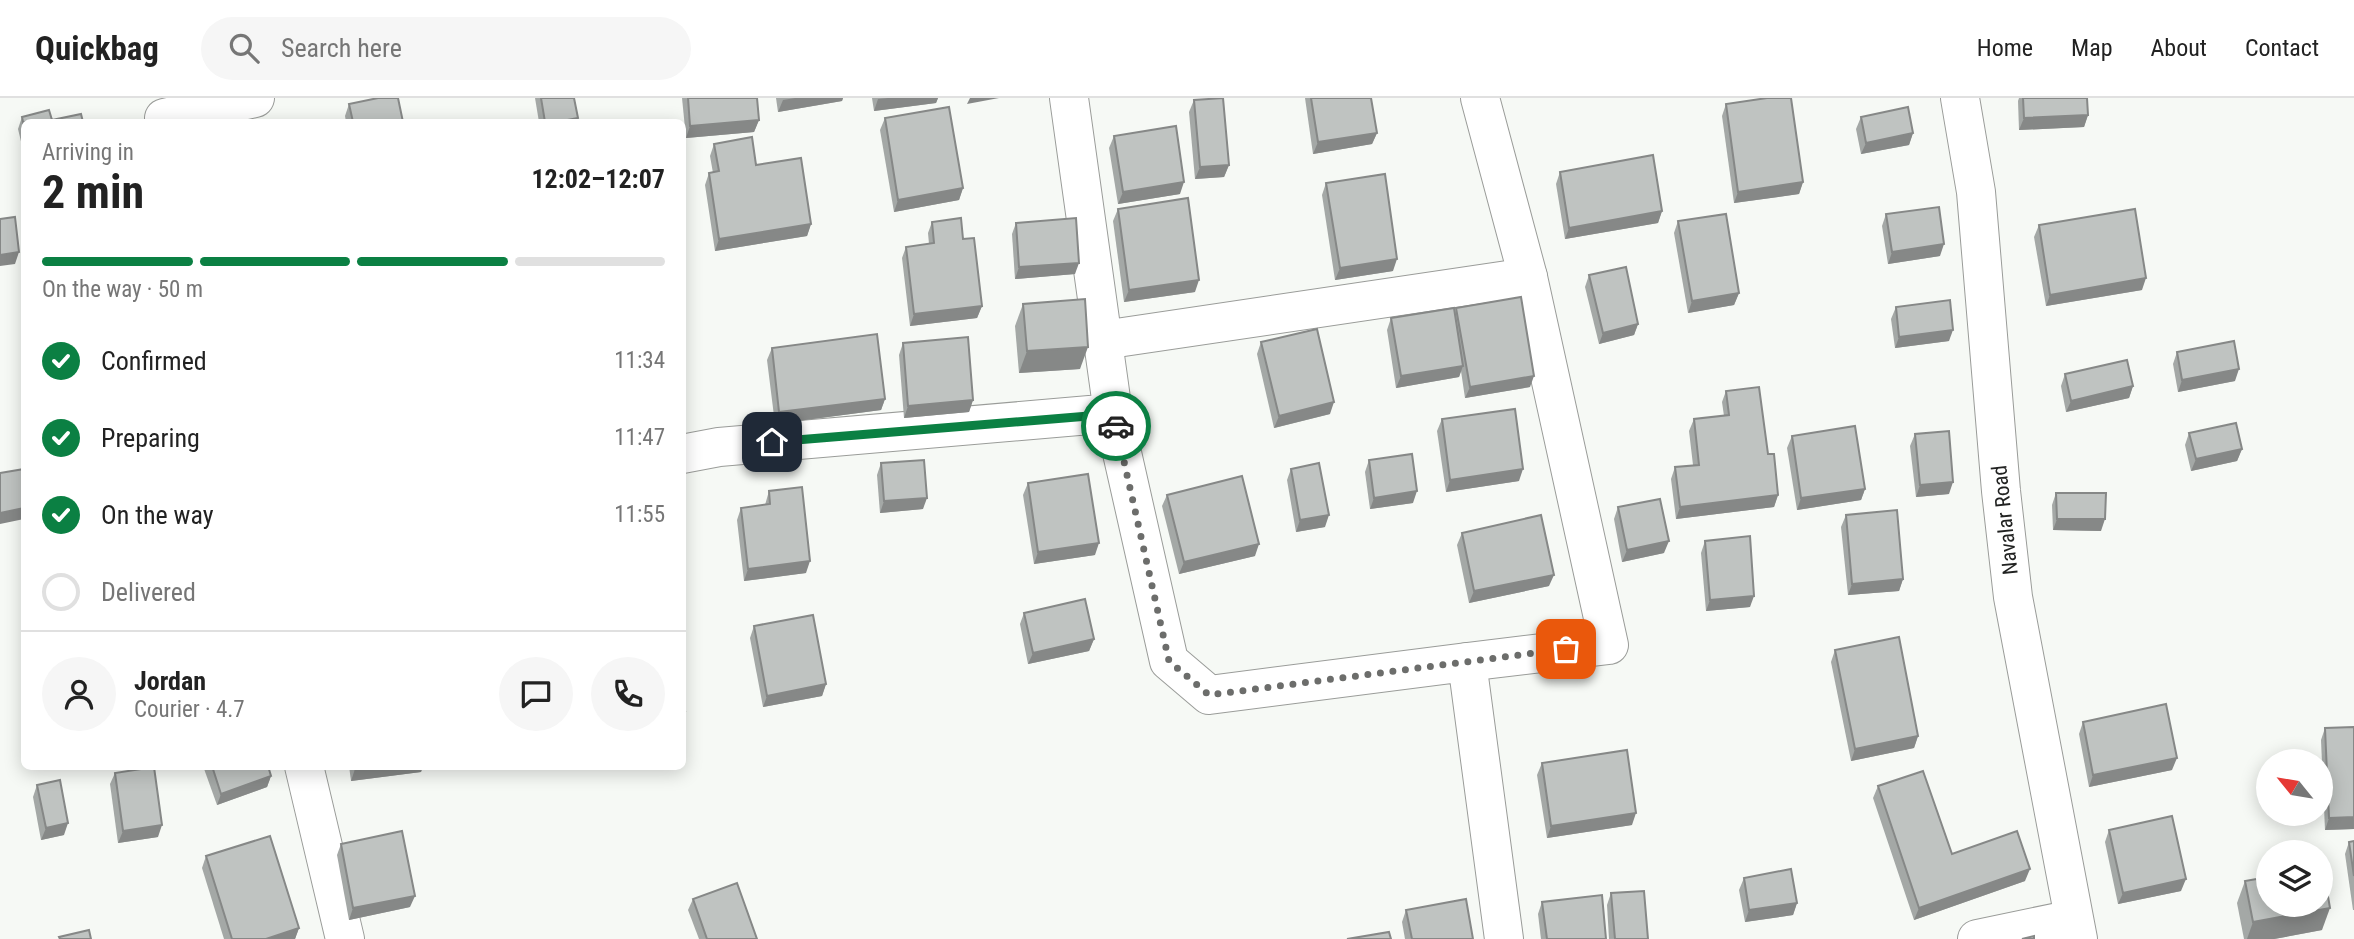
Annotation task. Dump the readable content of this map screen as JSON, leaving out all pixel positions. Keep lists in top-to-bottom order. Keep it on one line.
{"streets":{"street":["Navalar Road"]},"north":"top left","page":{"header":"Quickbag","search":"Search here","nav":["Home","Map","About","Contact"],"heading":["2 min","Arriving in","12:02–12:07"],"panel":["Jordan","Courier · 4.7"],"bar":"On the way · 50 m","list":[["Confirmed","11:34"],["Preparing","11:47"],["On the way","11:55"],"Delivered"]}}
